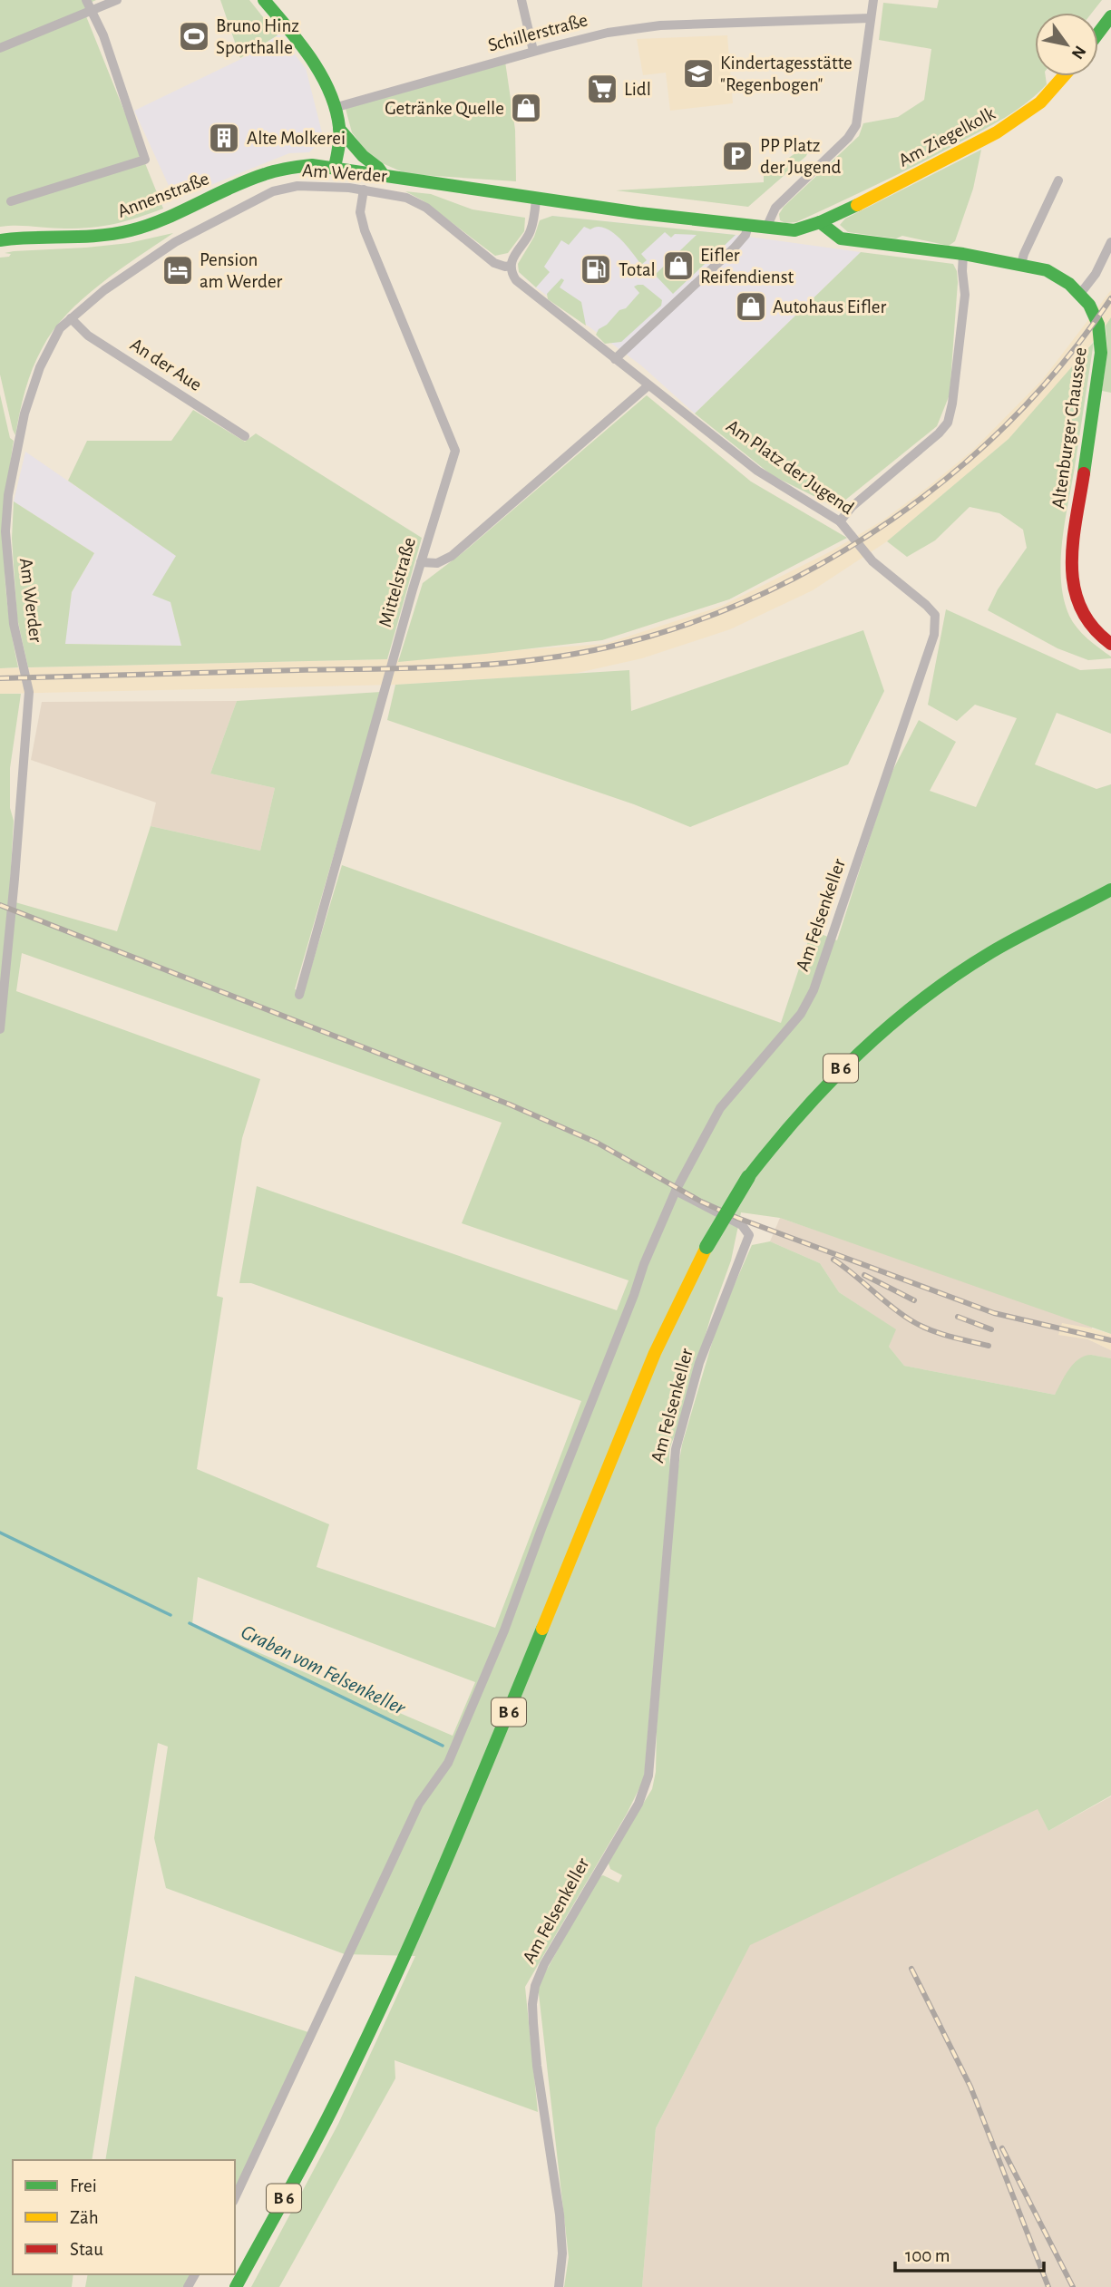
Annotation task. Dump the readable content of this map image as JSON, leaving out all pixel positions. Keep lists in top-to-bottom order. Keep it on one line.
{"streets":{"main road":["Am Ziegelkolk","Annenstraße","Altenburger Chaussee","B 6"],"street":["Schillerstraße","Am Werder","An der Aue","Am Platz der Jugend","Mittelstraße","Am Felsenkeller"]},"crossings":[["Am Ziegelkolk","Altenburger Chaussee"],["Am Werder","An der Aue"],["Am Werder","Am Platz der Jugend"],["Am Werder","Mittelstraße"],["Am Platz der Jugend","Am Felsenkeller"]],"water":["Graben vom Felsenkeller"],"places":{"sports":["Bruno Hinz Sporthalle"],"school or university":["Kindertagesstätte \"Regenbogen\""],"supermarket":["Lidl"],"shop":["Getränke Quelle","Eifler Reifendienst","Autohaus Eifler"],"building":["Alte Molkerei"],"parking":["PP Platz der Jugend"],"fuel station":["Total"],"hotel":["Pension am Werder"]},"legend":["Frei","Zäh","Stau"],"scale_bar":"100 m","north":"bottom right"}
